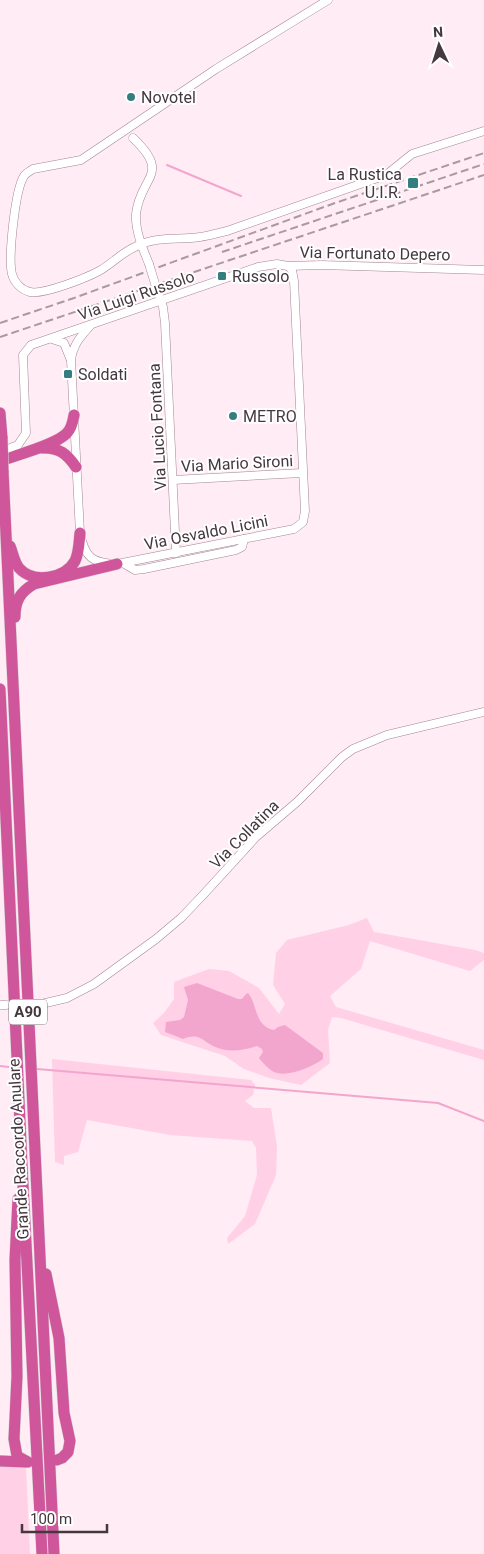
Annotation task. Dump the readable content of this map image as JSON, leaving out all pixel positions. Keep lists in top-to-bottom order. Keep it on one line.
{"streets":{"highway":["A90","Grande Raccordo Anulare"],"street":["Via Fortunato Depero","Via Luigi Russolo","Via Lucio Fontana","Via Mario Sironi","Via Osvaldo Licini","Via Collatina"]},"crossings":[["Via Fortunato Depero","Via Luigi Russolo"],["Via Fortunato Depero","Via Mario Sironi"],["Via Fortunato Depero","Via Osvaldo Licini"],["Via Luigi Russolo","Via Lucio Fontana"],["Via Lucio Fontana","Via Mario Sironi"],["Via Lucio Fontana","Via Osvaldo Licini"]],"places":{"other":["Novotel","METRO"],"transit":["La Rustica U.I.R.","Russolo","Soldati"]},"scale_bar":"100 m","north":"top"}
